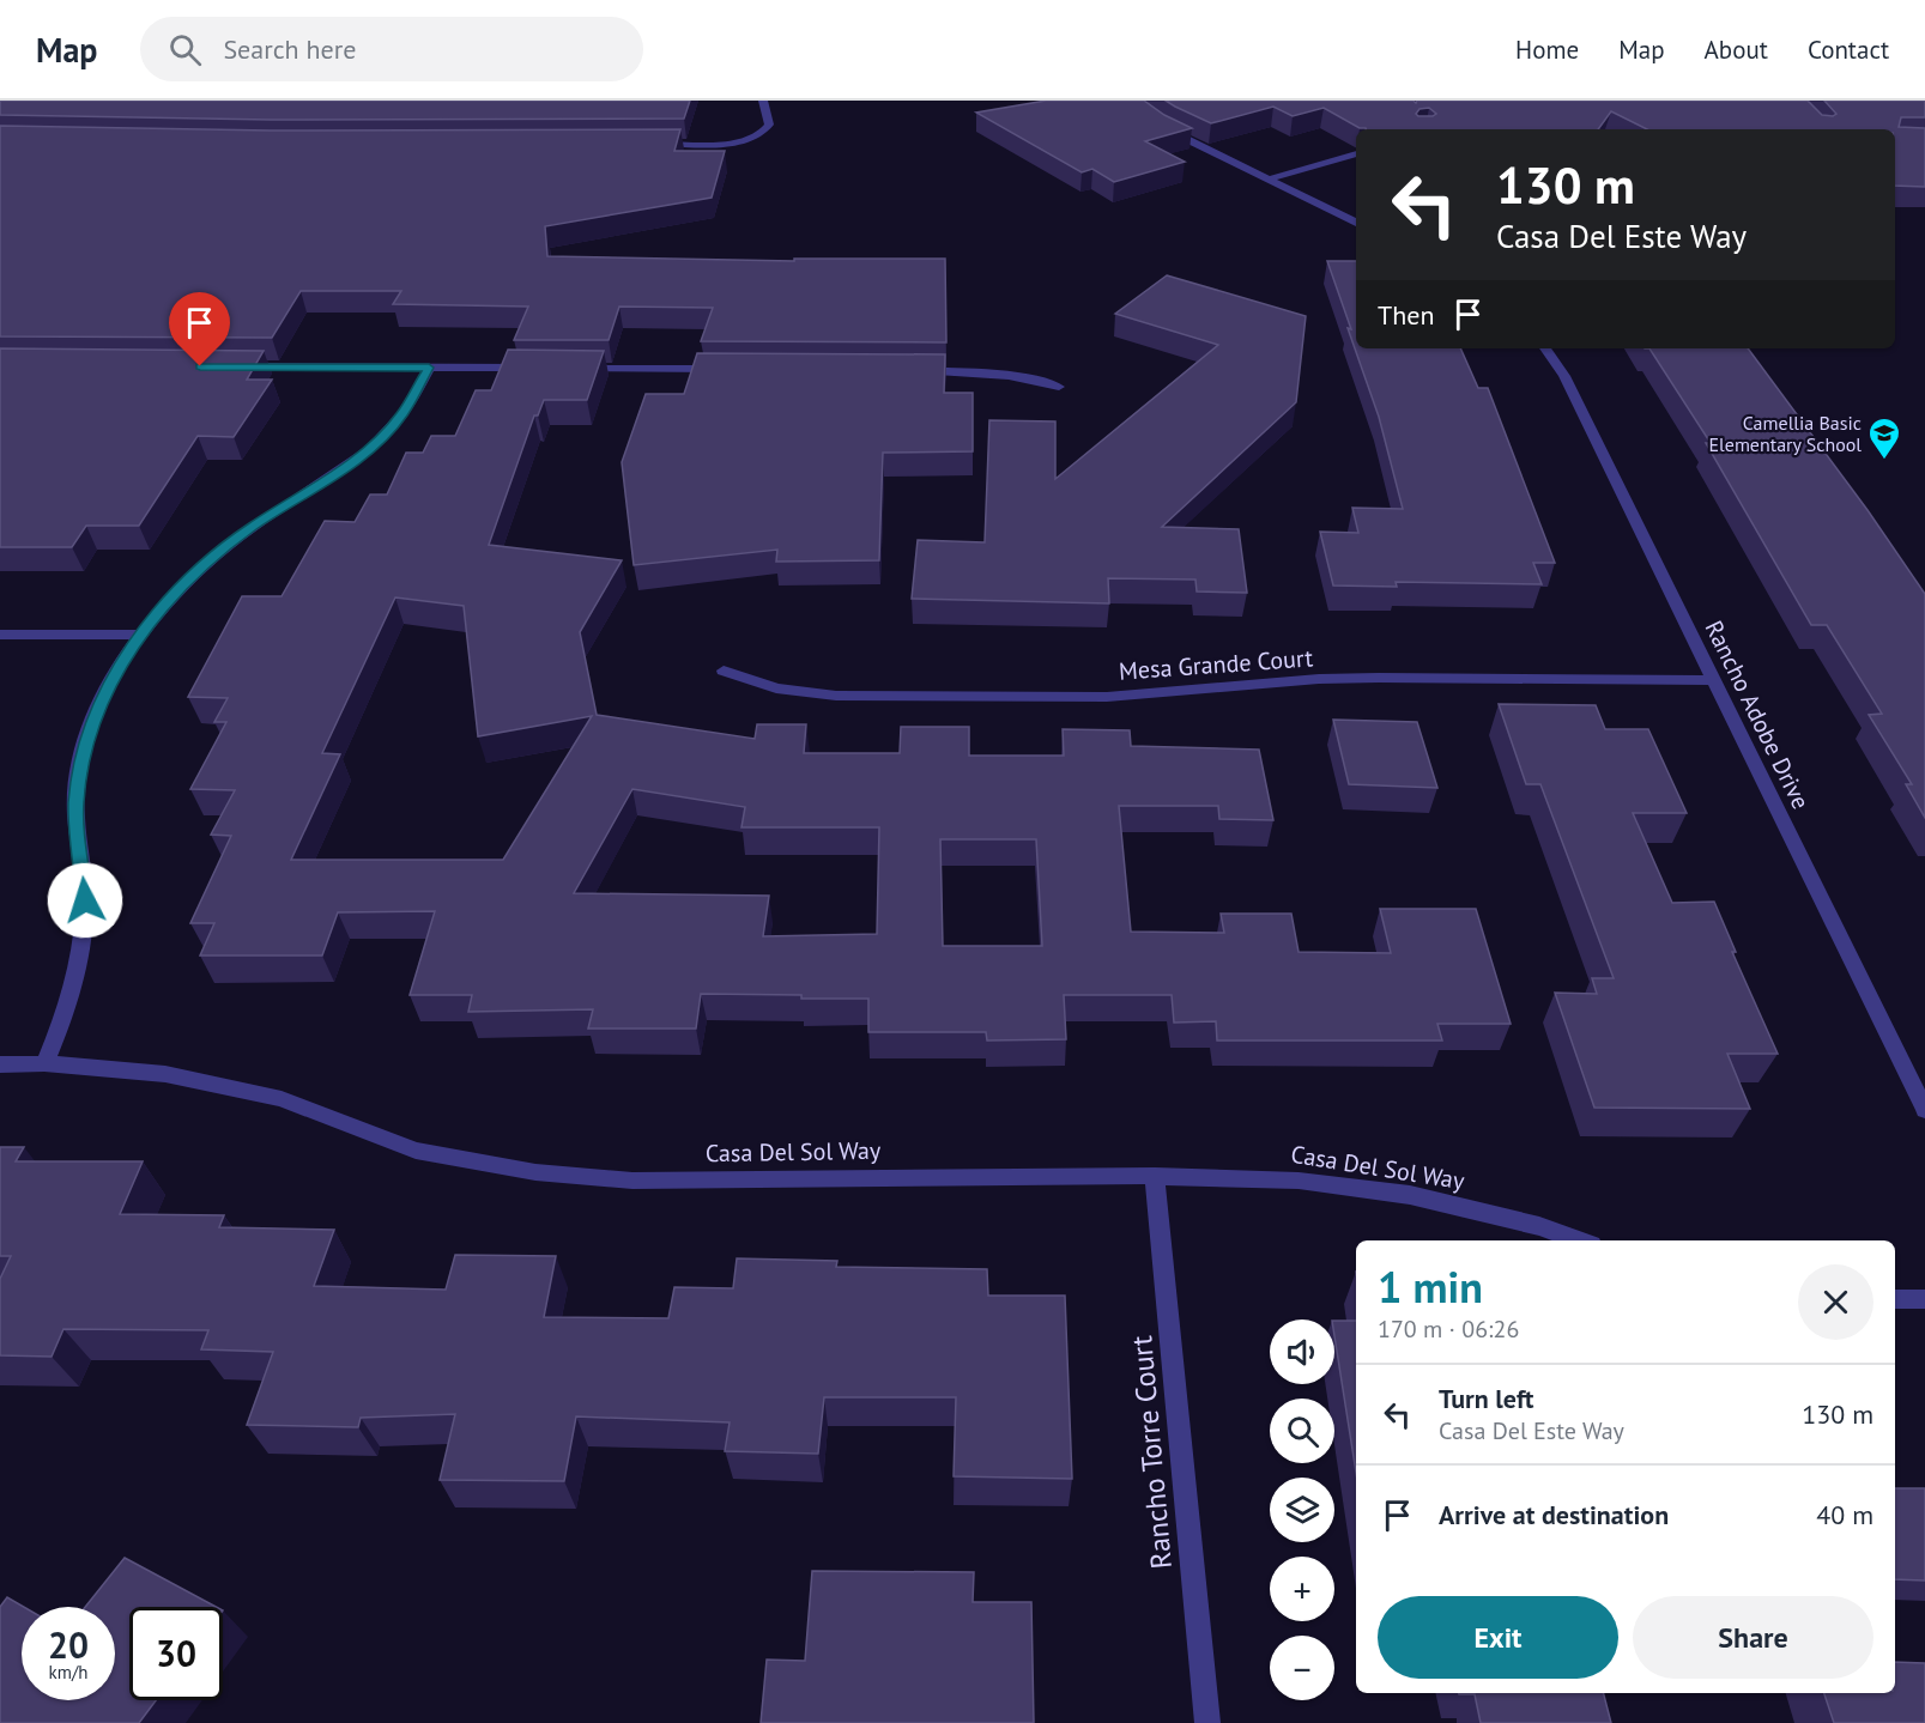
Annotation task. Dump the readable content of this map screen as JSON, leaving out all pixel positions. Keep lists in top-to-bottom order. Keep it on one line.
{"streets":{"street":["Mesa Grande Court","Rancho Adobe Drive","Casa Del Sol Way","Rancho Torre Court"]},"crossings":[["Mesa Grande Court","Rancho Adobe Drive"],["Casa Del Sol Way","Rancho Torre Court"]],"places":{"school or university":["Camellia Basic Elementary School"]},"page":{"header":"Map","search":"Search here","nav":["Home","Map","About","Contact"],"turn":["130 m","Casa Del Este Way"],"then":"Then","heading":["1 min","170 m · 06:26"],"map_buttons":["+","−"],"list":[{"name":"Turn left","note":"Casa Del Este Way","value":"130 m"},{"name":"Arrive at destination","value":"40 m"}],"buttons":["Exit","Share"],"speed":"20 km/h","limit":"30"}}
